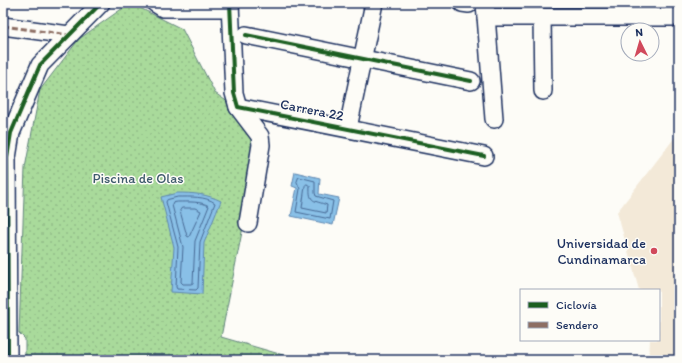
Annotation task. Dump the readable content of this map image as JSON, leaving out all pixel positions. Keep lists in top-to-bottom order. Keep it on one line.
{"streets":{"street":["Carrera 22"]},"parks":["Piscina de Olas"],"places":["Universidad de Cundinamarca"],"legend":["Ciclovía","Sendero"],"north":"top"}
